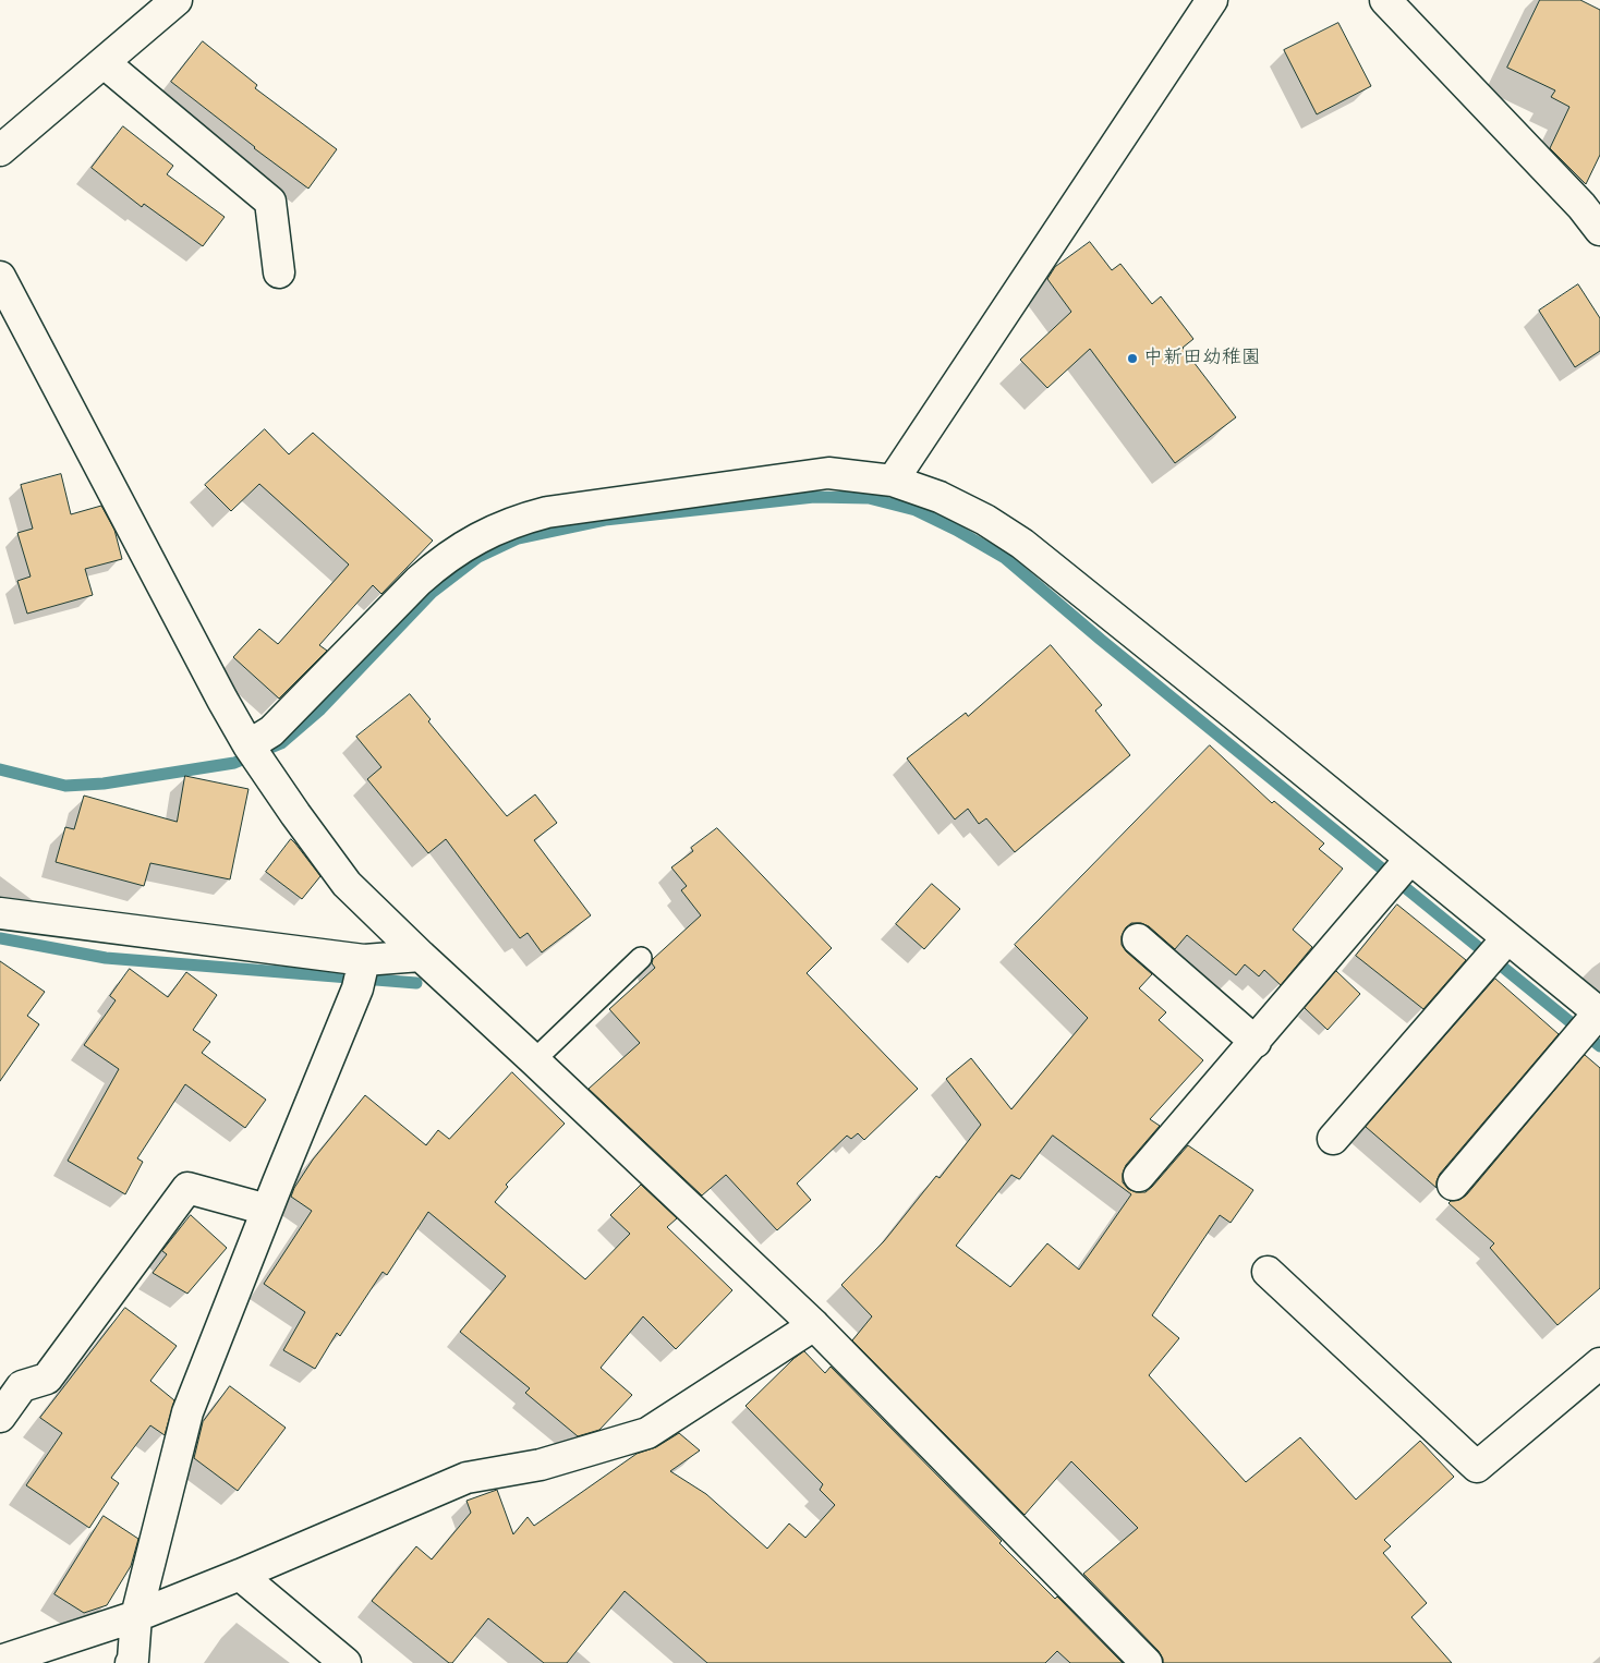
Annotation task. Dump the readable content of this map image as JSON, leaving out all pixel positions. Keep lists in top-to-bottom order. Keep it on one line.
{"places":["中新田幼稚園"]}
